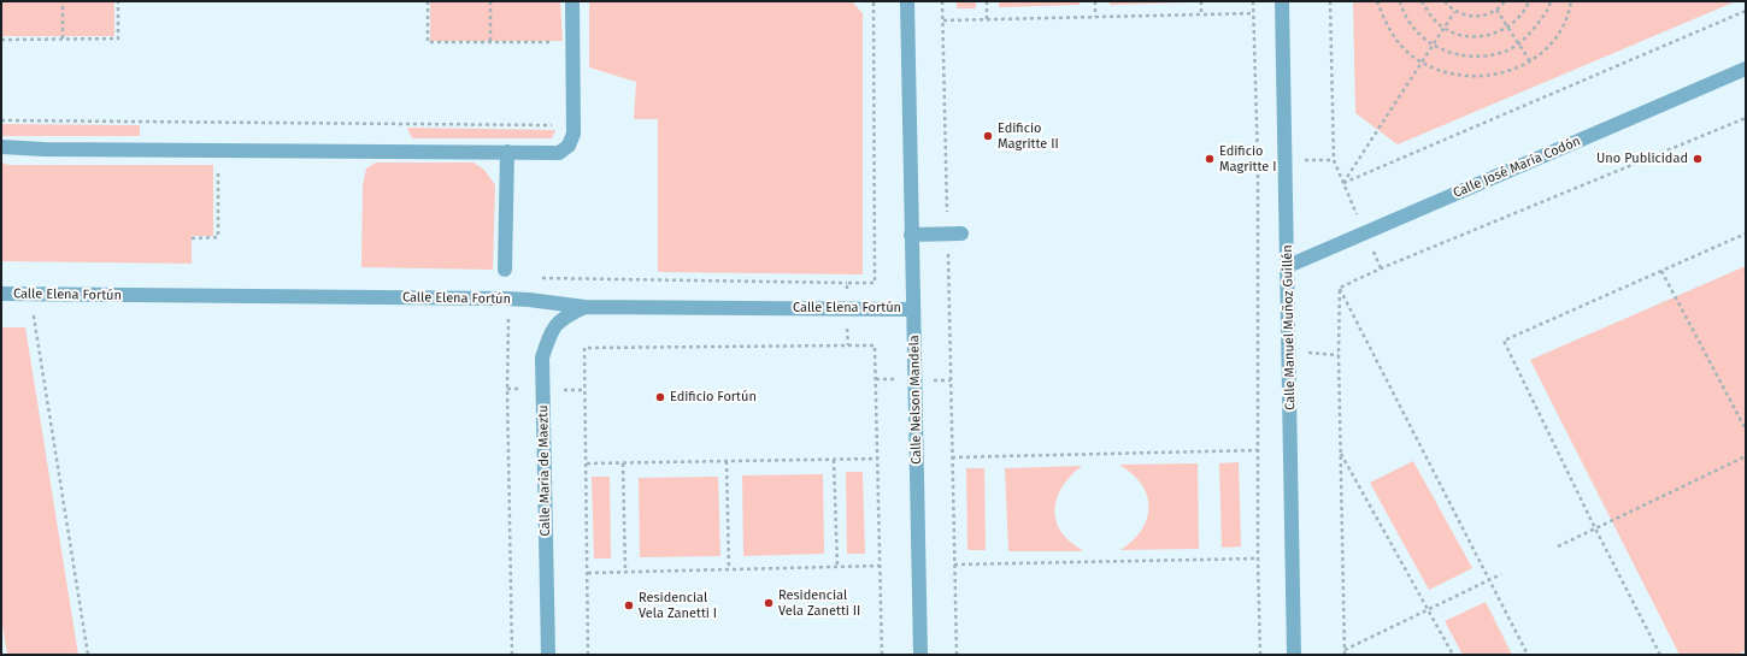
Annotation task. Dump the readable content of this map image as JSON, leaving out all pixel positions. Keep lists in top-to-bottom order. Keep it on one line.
{"streets":{"street":["Calle José María Codón","Calle Elena Fortún","Calle Manuel Muñoz Guillén","Calle Nelson Mandela","Calle María de Maeztu"]},"crossings":[["Calle José María Codón","Calle Manuel Muñoz Guillén"],["Calle Elena Fortún","Calle Nelson Mandela"],["Calle Elena Fortún","Calle María de Maeztu"]],"places":["Edificio Magritte II","Edificio Magritte I","Uno Publicidad","Edificio Fortún","Residencial Vela Zanetti II","Residencial Vela Zanetti I"]}
